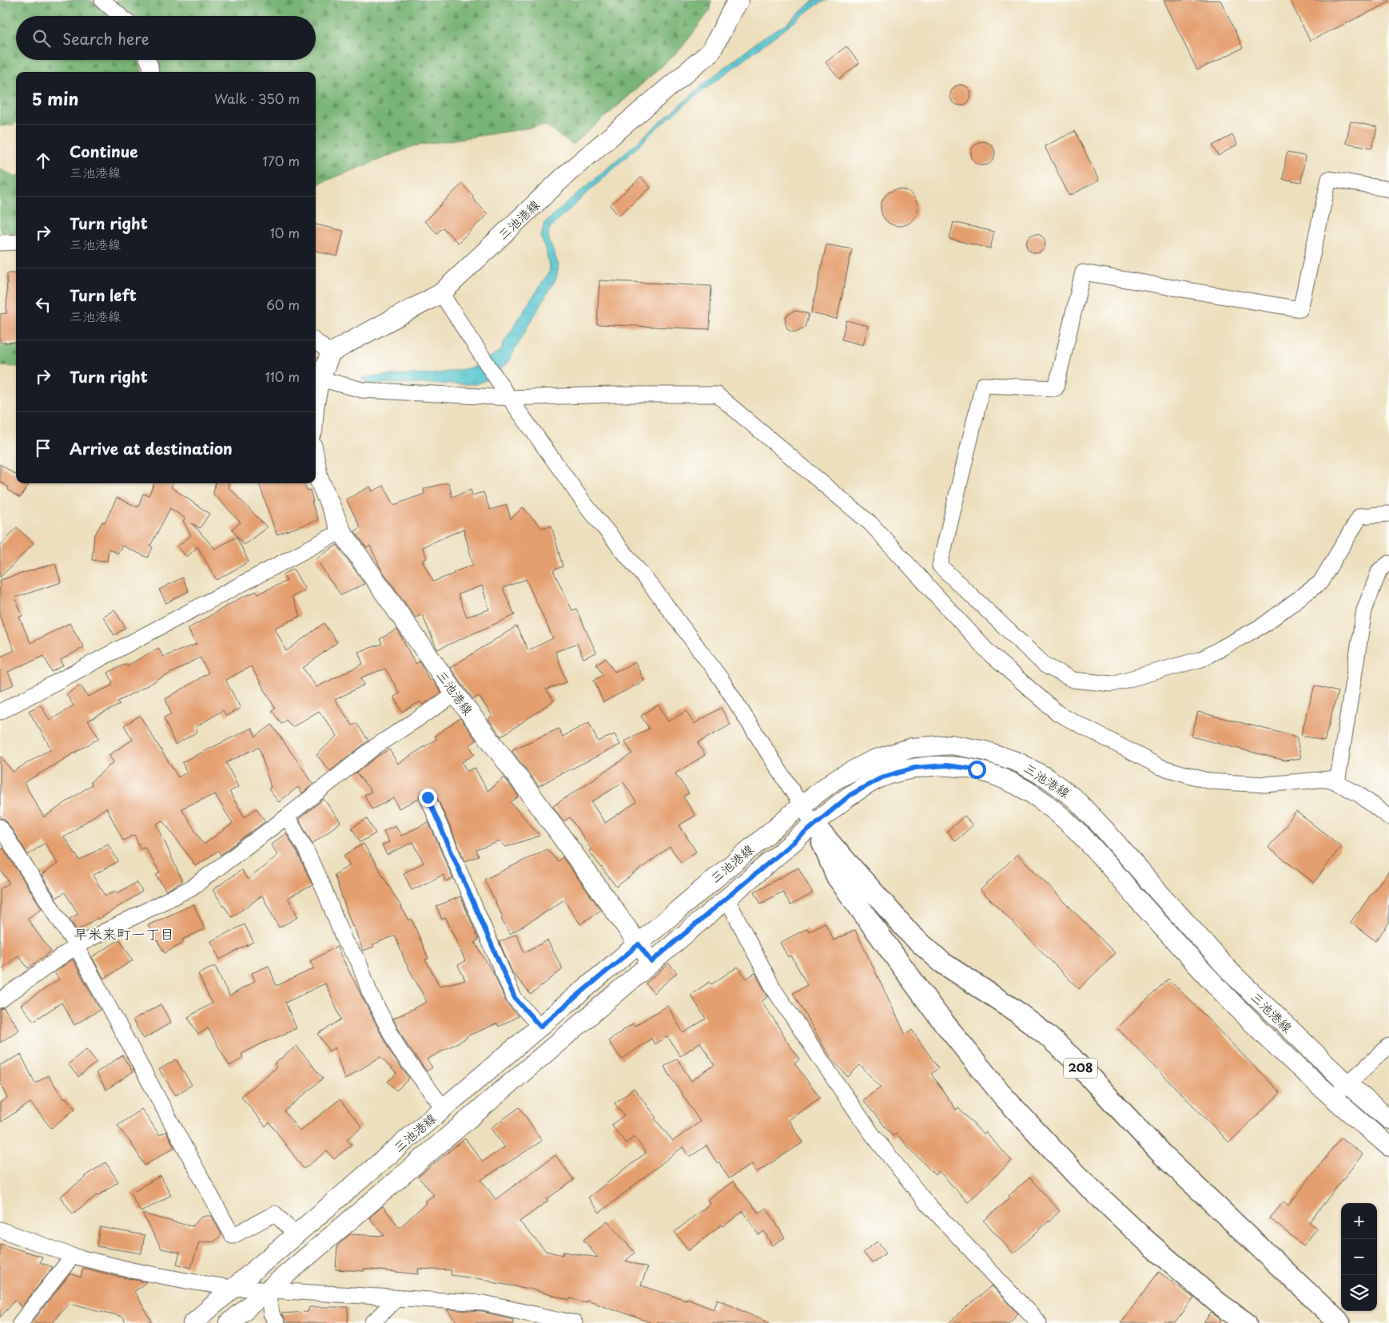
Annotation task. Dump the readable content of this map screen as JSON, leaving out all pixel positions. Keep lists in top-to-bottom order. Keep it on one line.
{"streets":{"highway":["208"],"main road":["三池港線"]},"crossings":[["三池港線","208"]],"districts":["早米来町一丁目"],"page":{"search":"Search here","heading":["5 min","Walk · 350 m"],"list":[["Continue","三池港線","170 m"],["Turn right","三池港線","10 m"],["Turn left","三池港線","60 m"],["Turn right","110 m"],"Arrive at destination"],"map_buttons":["+","−"]}}
